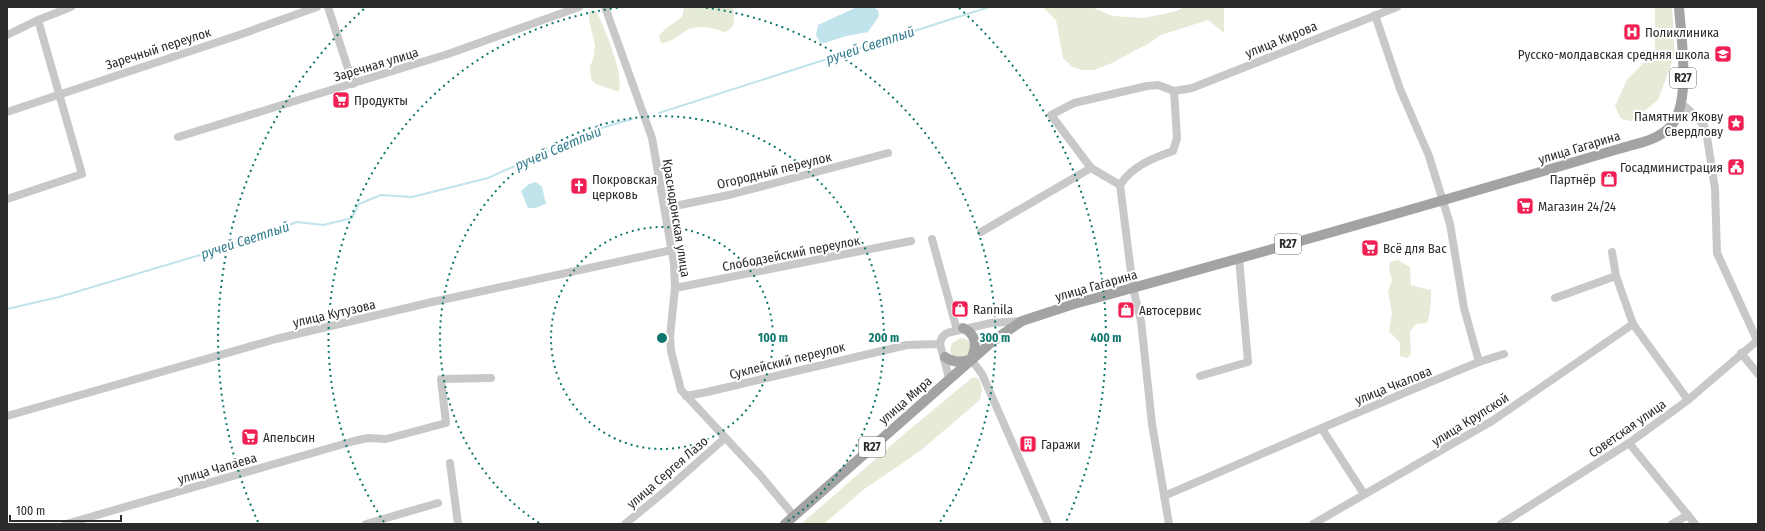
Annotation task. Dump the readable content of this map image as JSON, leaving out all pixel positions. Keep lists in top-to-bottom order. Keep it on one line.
{"streets":{"main road":["R27","улица Гагарина","улица Мира"],"street":["улица Кирова","Заречный переулок","Заречная улица","Огородный переулок","Краснодонская улица","Слободзейский переулок","улица Кутузова","Суклейский переулок","улица Чкалова","улица Крупской","Советская улица","улица Чапаева","улица Сергея Лазо"]},"crossings":[["улица Гагарина","Суклейский переулок"],["улица Гагарина","улица Мира"],["улица Гагарина","Советская улица"],["Огородный переулок","Краснодонская улица"],["Краснодонская улица","Слободзейский переулок"],["Краснодонская улица","улица Кутузова"],["Краснодонская улица","Суклейский переулок"],["Краснодонская улица","улица Мира"],["Краснодонская улица","улица Сергея Лазо"],["Суклейский переулок","улица Мира"]],"water":["ручей Светлый"],"places":{"hospital":["Поликлиника"],"school or university":["Русско-молдавская средняя школа"],"supermarket":["Продукты","Магазин 24/24","Всё для Вас","Апельсин"],"place":["Памятник Якову Свердлову"],"public building":["Госадминистрация"],"shop":["Партнёр","Rannila","Автосервис"],"church":["Покровская церковь"],"building":["Гаражи"]},"scale_bar":"100 m","rings":["100 m","200 m","300 m","400 m"]}
